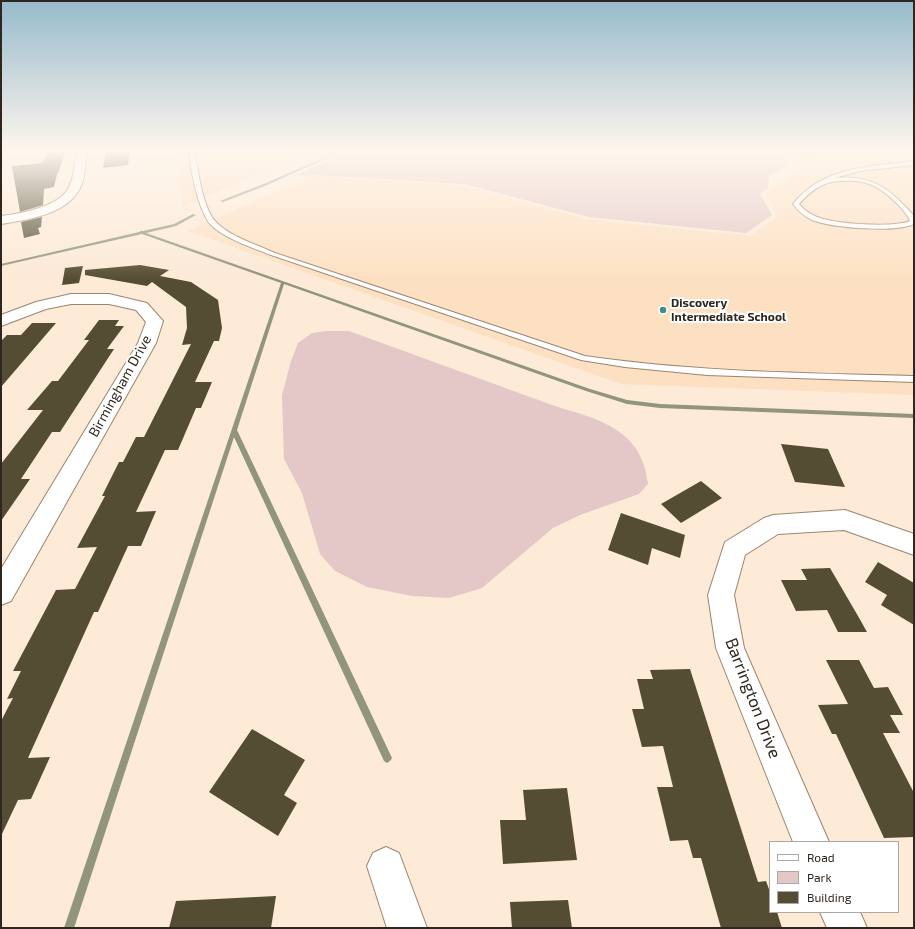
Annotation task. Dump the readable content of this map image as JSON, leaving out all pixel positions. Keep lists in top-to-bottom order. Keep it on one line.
{"streets":{"street":["Birmingham Drive","Barrington Drive"]},"places":["Discovery Intermediate School"],"legend":["Road","Park","Building"]}
